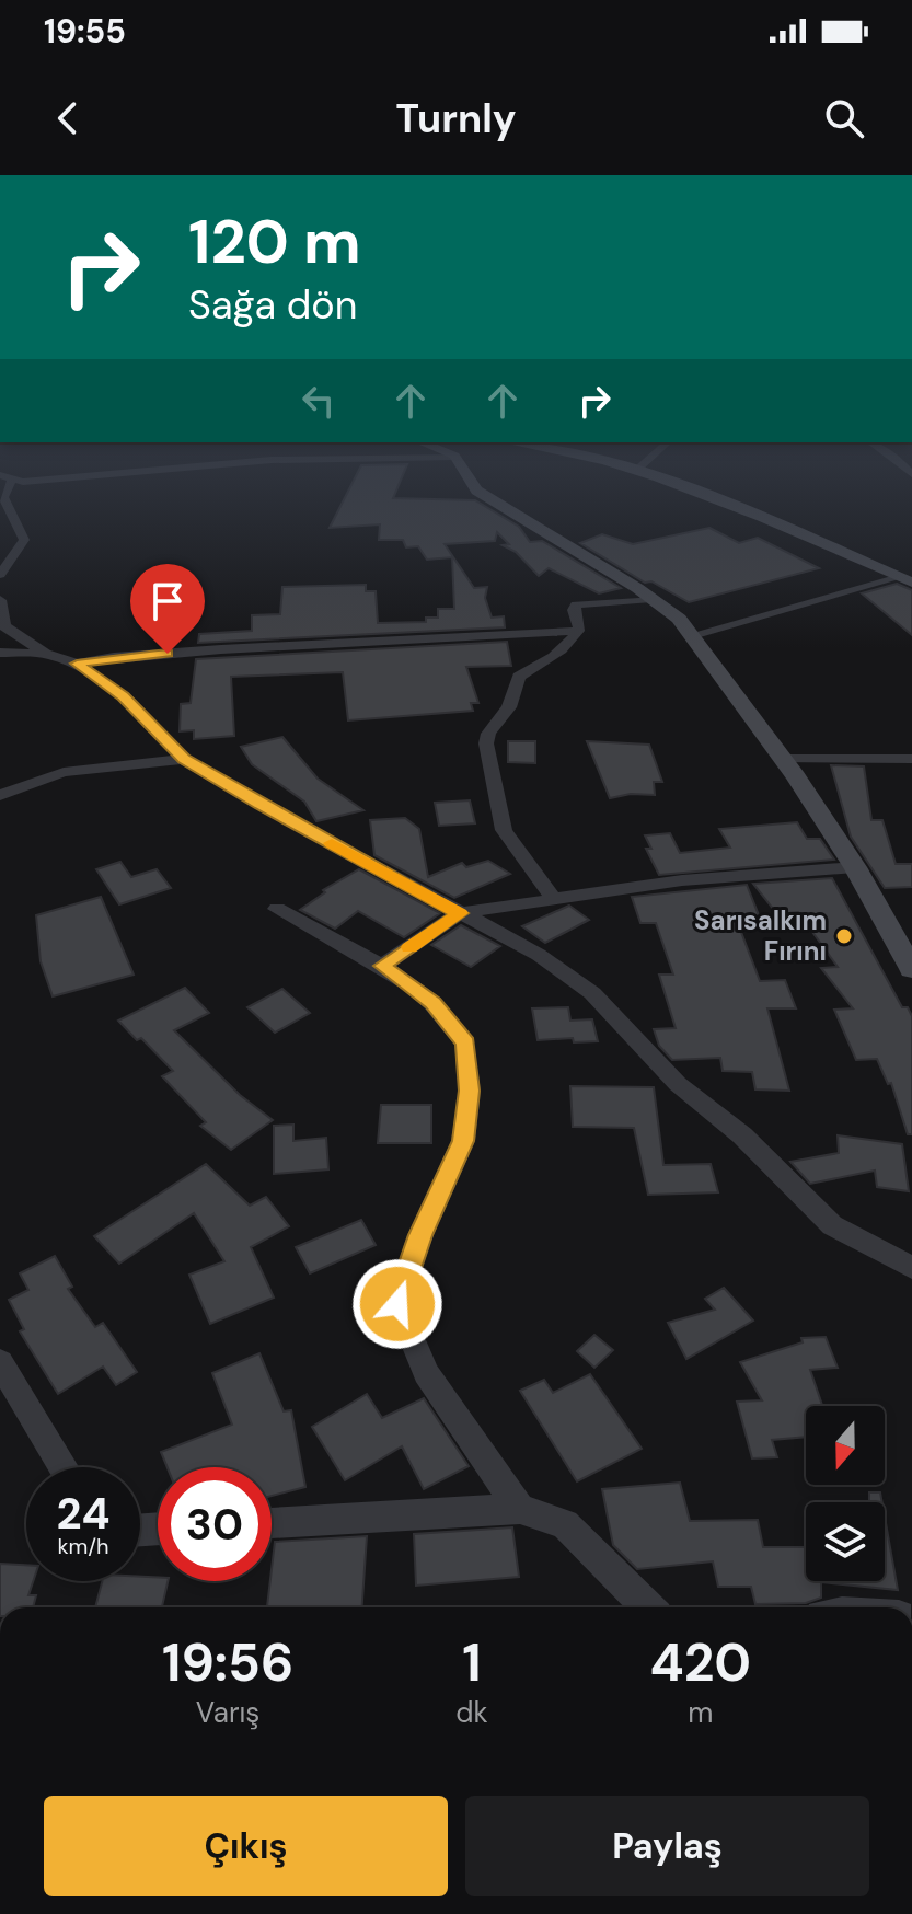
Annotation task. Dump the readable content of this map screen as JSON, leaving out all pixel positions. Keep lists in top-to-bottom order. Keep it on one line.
{"places":["Sarısalkım Fırını"],"north":"bottom","page":{"status":"19:55","header":"Turnly","turn":["120 m","Sağa dön"],"speed":"24 km/h","limit":"30","eta":["19:56","Varış","1","dk","420","m"],"buttons":["Çıkış","Paylaş"]}}
